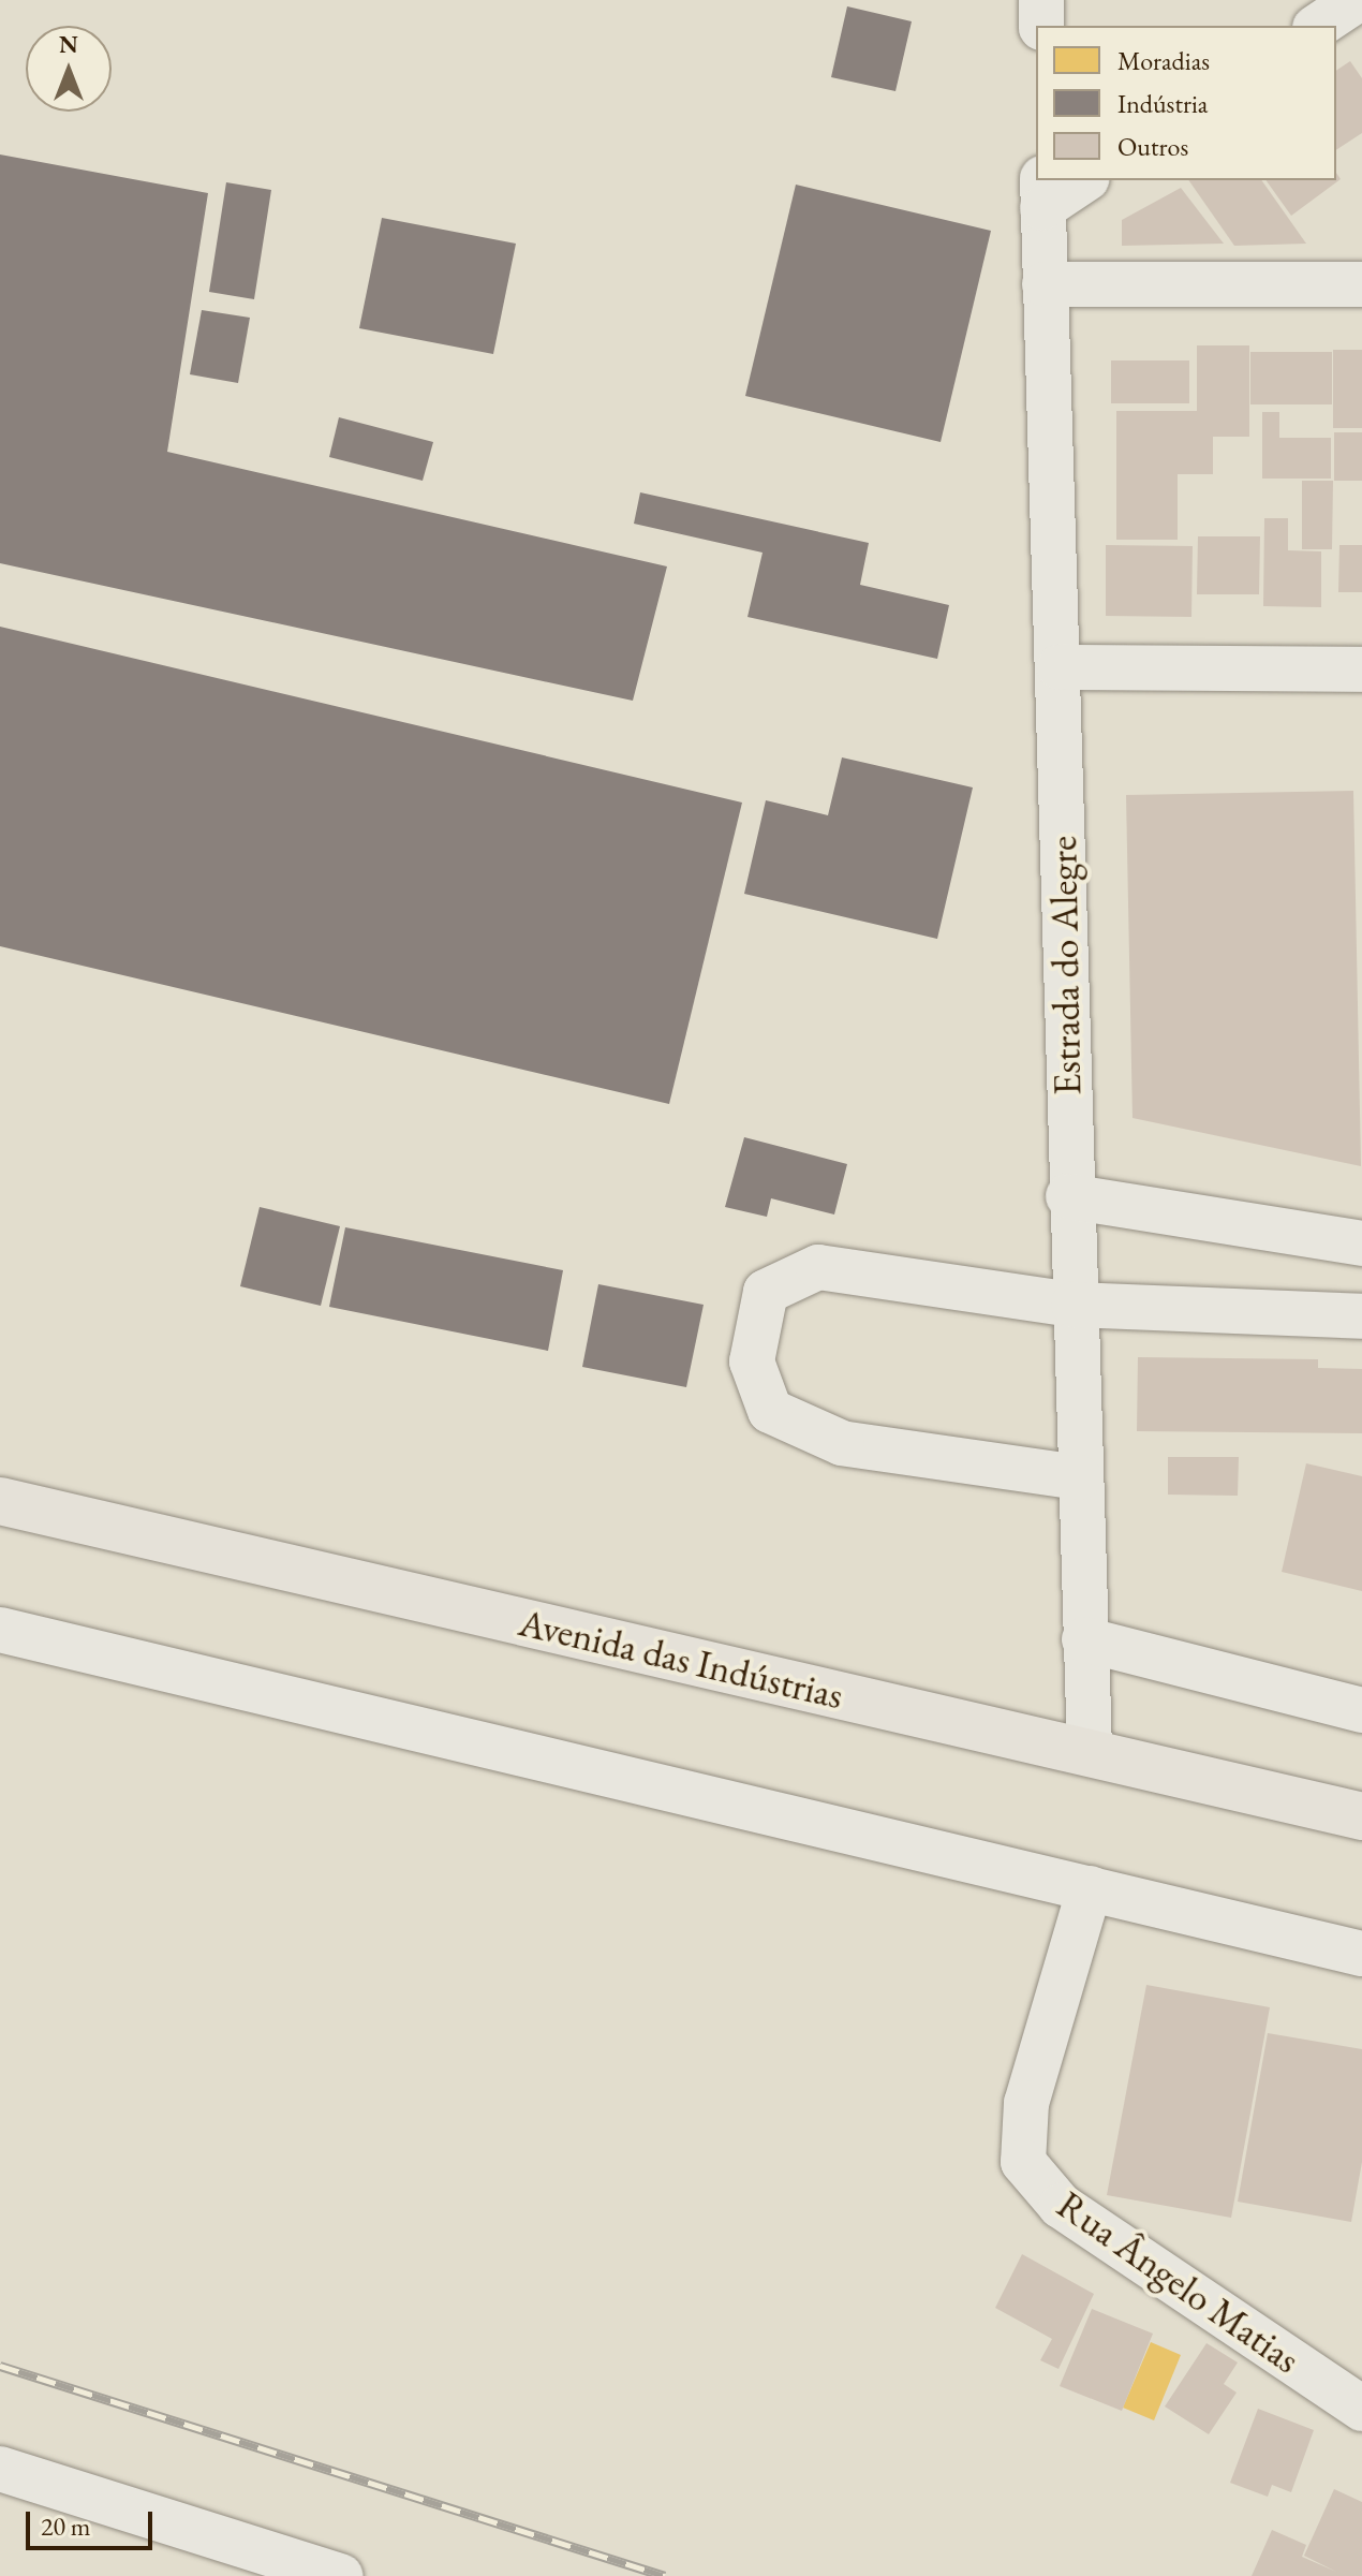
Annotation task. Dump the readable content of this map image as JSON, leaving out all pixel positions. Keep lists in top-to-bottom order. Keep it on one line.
{"streets":{"main road":["Avenida das Indústrias"],"street":["Estrada do Alegre","Rua Ângelo Matias"]},"crossings":[["Estrada do Alegre","Avenida das Indústrias"]],"legend":["Moradias","Indústria","Outros"],"scale_bar":"20 m","north":"top"}
